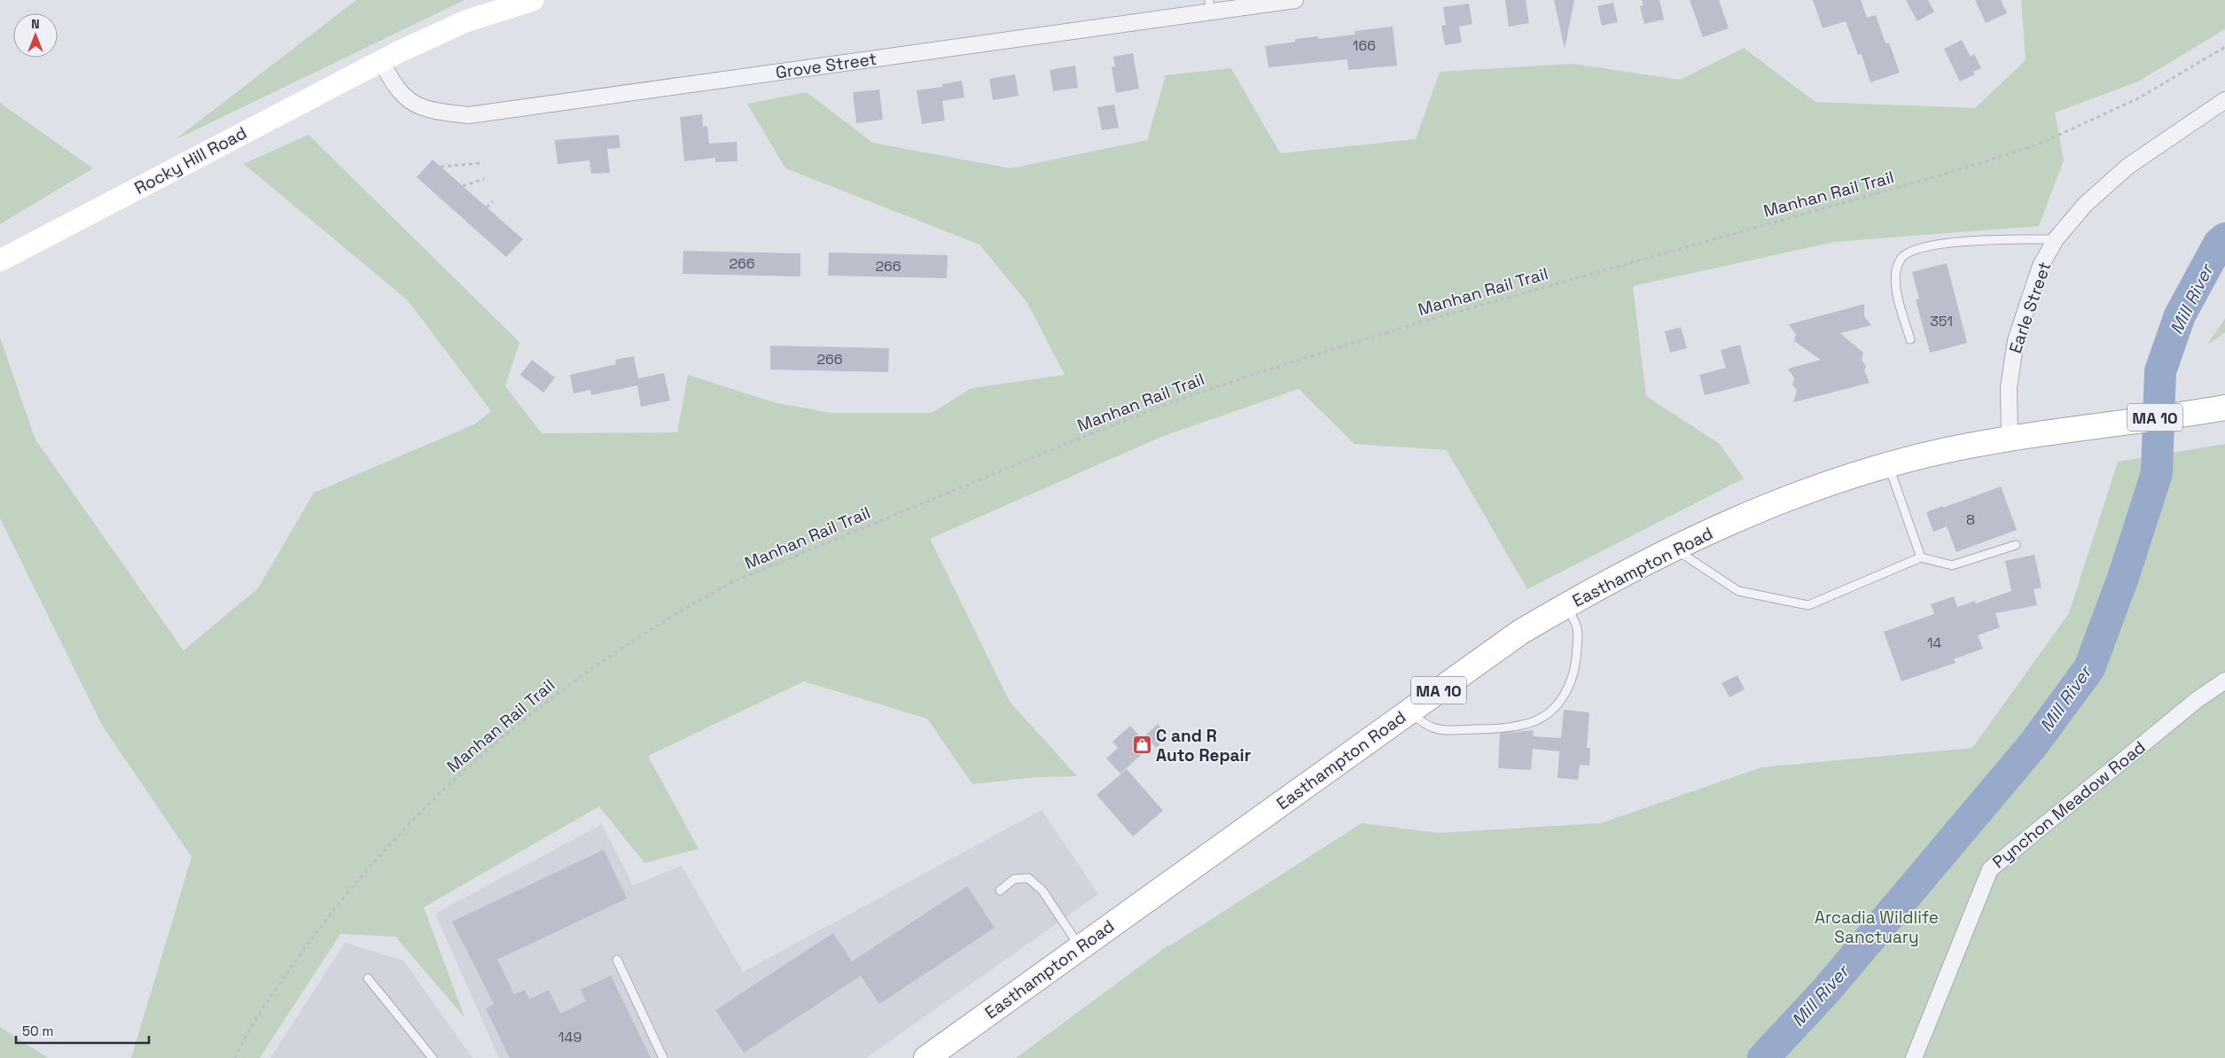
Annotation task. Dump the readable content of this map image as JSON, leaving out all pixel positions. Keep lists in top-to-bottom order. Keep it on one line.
{"streets":{"main road":["Rocky Hill Road","MA 10","Easthampton Road"],"street":["Grove Street","Earle Street","Pynchon Meadow Road"],"path":["Manhan Rail Trail"]},"crossings":[["Grove Street","Rocky Hill Road"],["Earle Street","MA 10"],["Earle Street","Easthampton Road"],["MA 10","Easthampton Road"]],"water":["Mill River"],"parks":["Arcadia Wildlife Sanctuary"],"places":{"shop":["C and R Auto Repair"]},"house_numbers":["166","266","266","351","266","8","14","149"],"scale_bar":"50 m","north":"top"}
